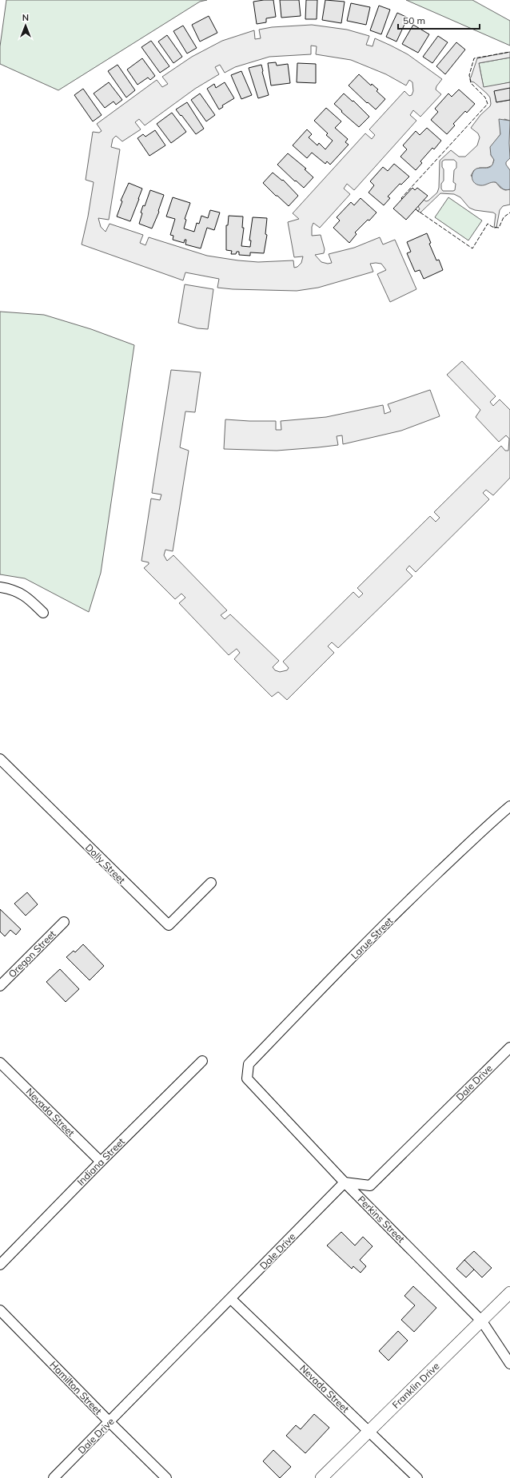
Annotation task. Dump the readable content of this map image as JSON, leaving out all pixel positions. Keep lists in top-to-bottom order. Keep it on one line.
{"streets":{"street":["Dolly Street","Larue Street","Oregon Street","Dale Drive","Nevada Street","Indiana Street","Perkins Street","Franklin Drive","Hamilton Street"]},"crossings":[["Larue Street","Perkins Street"],["Dale Drive","Nevada Street"],["Dale Drive","Perkins Street"],["Dale Drive","Hamilton Street"],["Nevada Street","Indiana Street"],["Nevada Street","Franklin Drive"],["Perkins Street","Franklin Drive"]],"scale_bar":"50 m","north":"top"}
